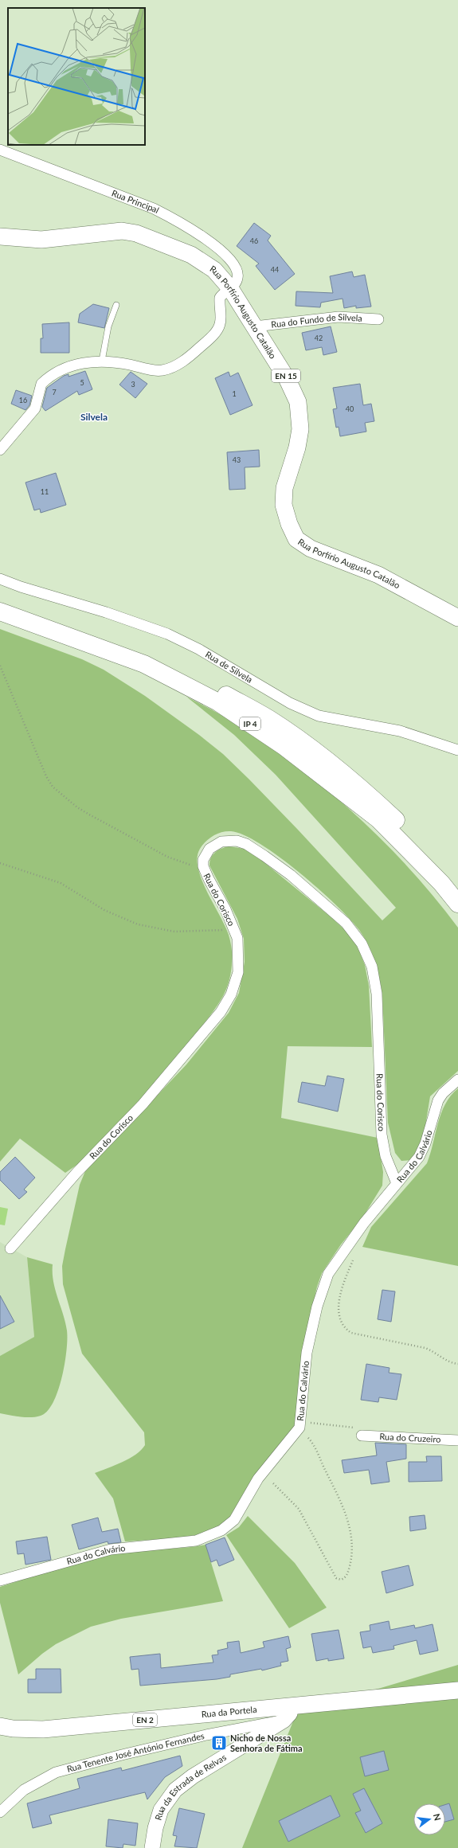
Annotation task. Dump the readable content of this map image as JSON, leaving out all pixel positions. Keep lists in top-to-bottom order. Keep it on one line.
{"streets":{"highway":["IP 4"],"main road":["Rua Porfírio Augusto Catalão","EN 15","Rua da Portela","EN 2"],"street":["Rua Principal","Rua do Fundo de Silvela","Rua de Silvela","Rua do Corisco","Rua do Calvário","Rua do Cruzeiro","Rua Tenente José António Fernandes","Rua da Estrada de Relvas"]},"crossings":[["Rua Principal","Rua Porfírio Augusto Catalão"],["Rua Porfírio Augusto Catalão","Rua do Fundo de Silvela"],["Rua do Corisco","Rua do Calvário"],["Rua da Portela","Rua Tenente José António Fernandes"],["Rua da Portela","Rua da Estrada de Relvas"],["Rua Tenente José António Fernandes","Rua da Estrada de Relvas"]],"districts":["Silvela"],"places":{"building":["Nicho de Nossa Senhora de Fátima"]},"house_numbers":["46","44","42","5","3","7","1","16","40","43","11"],"north":"right"}
